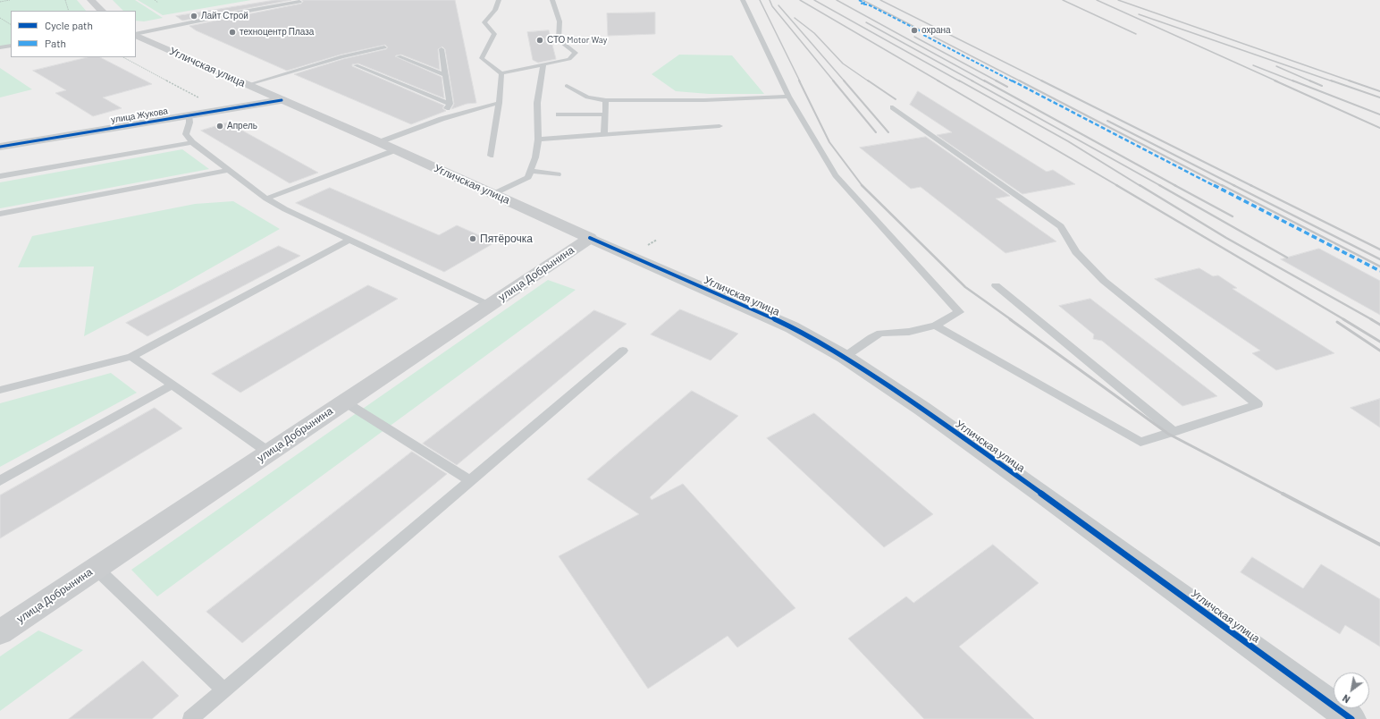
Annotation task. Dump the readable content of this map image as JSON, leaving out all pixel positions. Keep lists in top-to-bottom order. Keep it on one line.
{"streets":{"main road":["Угличская улица","улица Добрынина"],"street":["улица Жукова"]},"crossings":[["Угличская улица","улица Жукова"],["Угличская улица","улица Добрынина"]],"places":["Лайт Строй","охрана","техноцентр Плаза","СТО Motor Way","Апрель","Пятёрочка"],"legend":["Cycle path","Path"],"north":"bottom left"}
